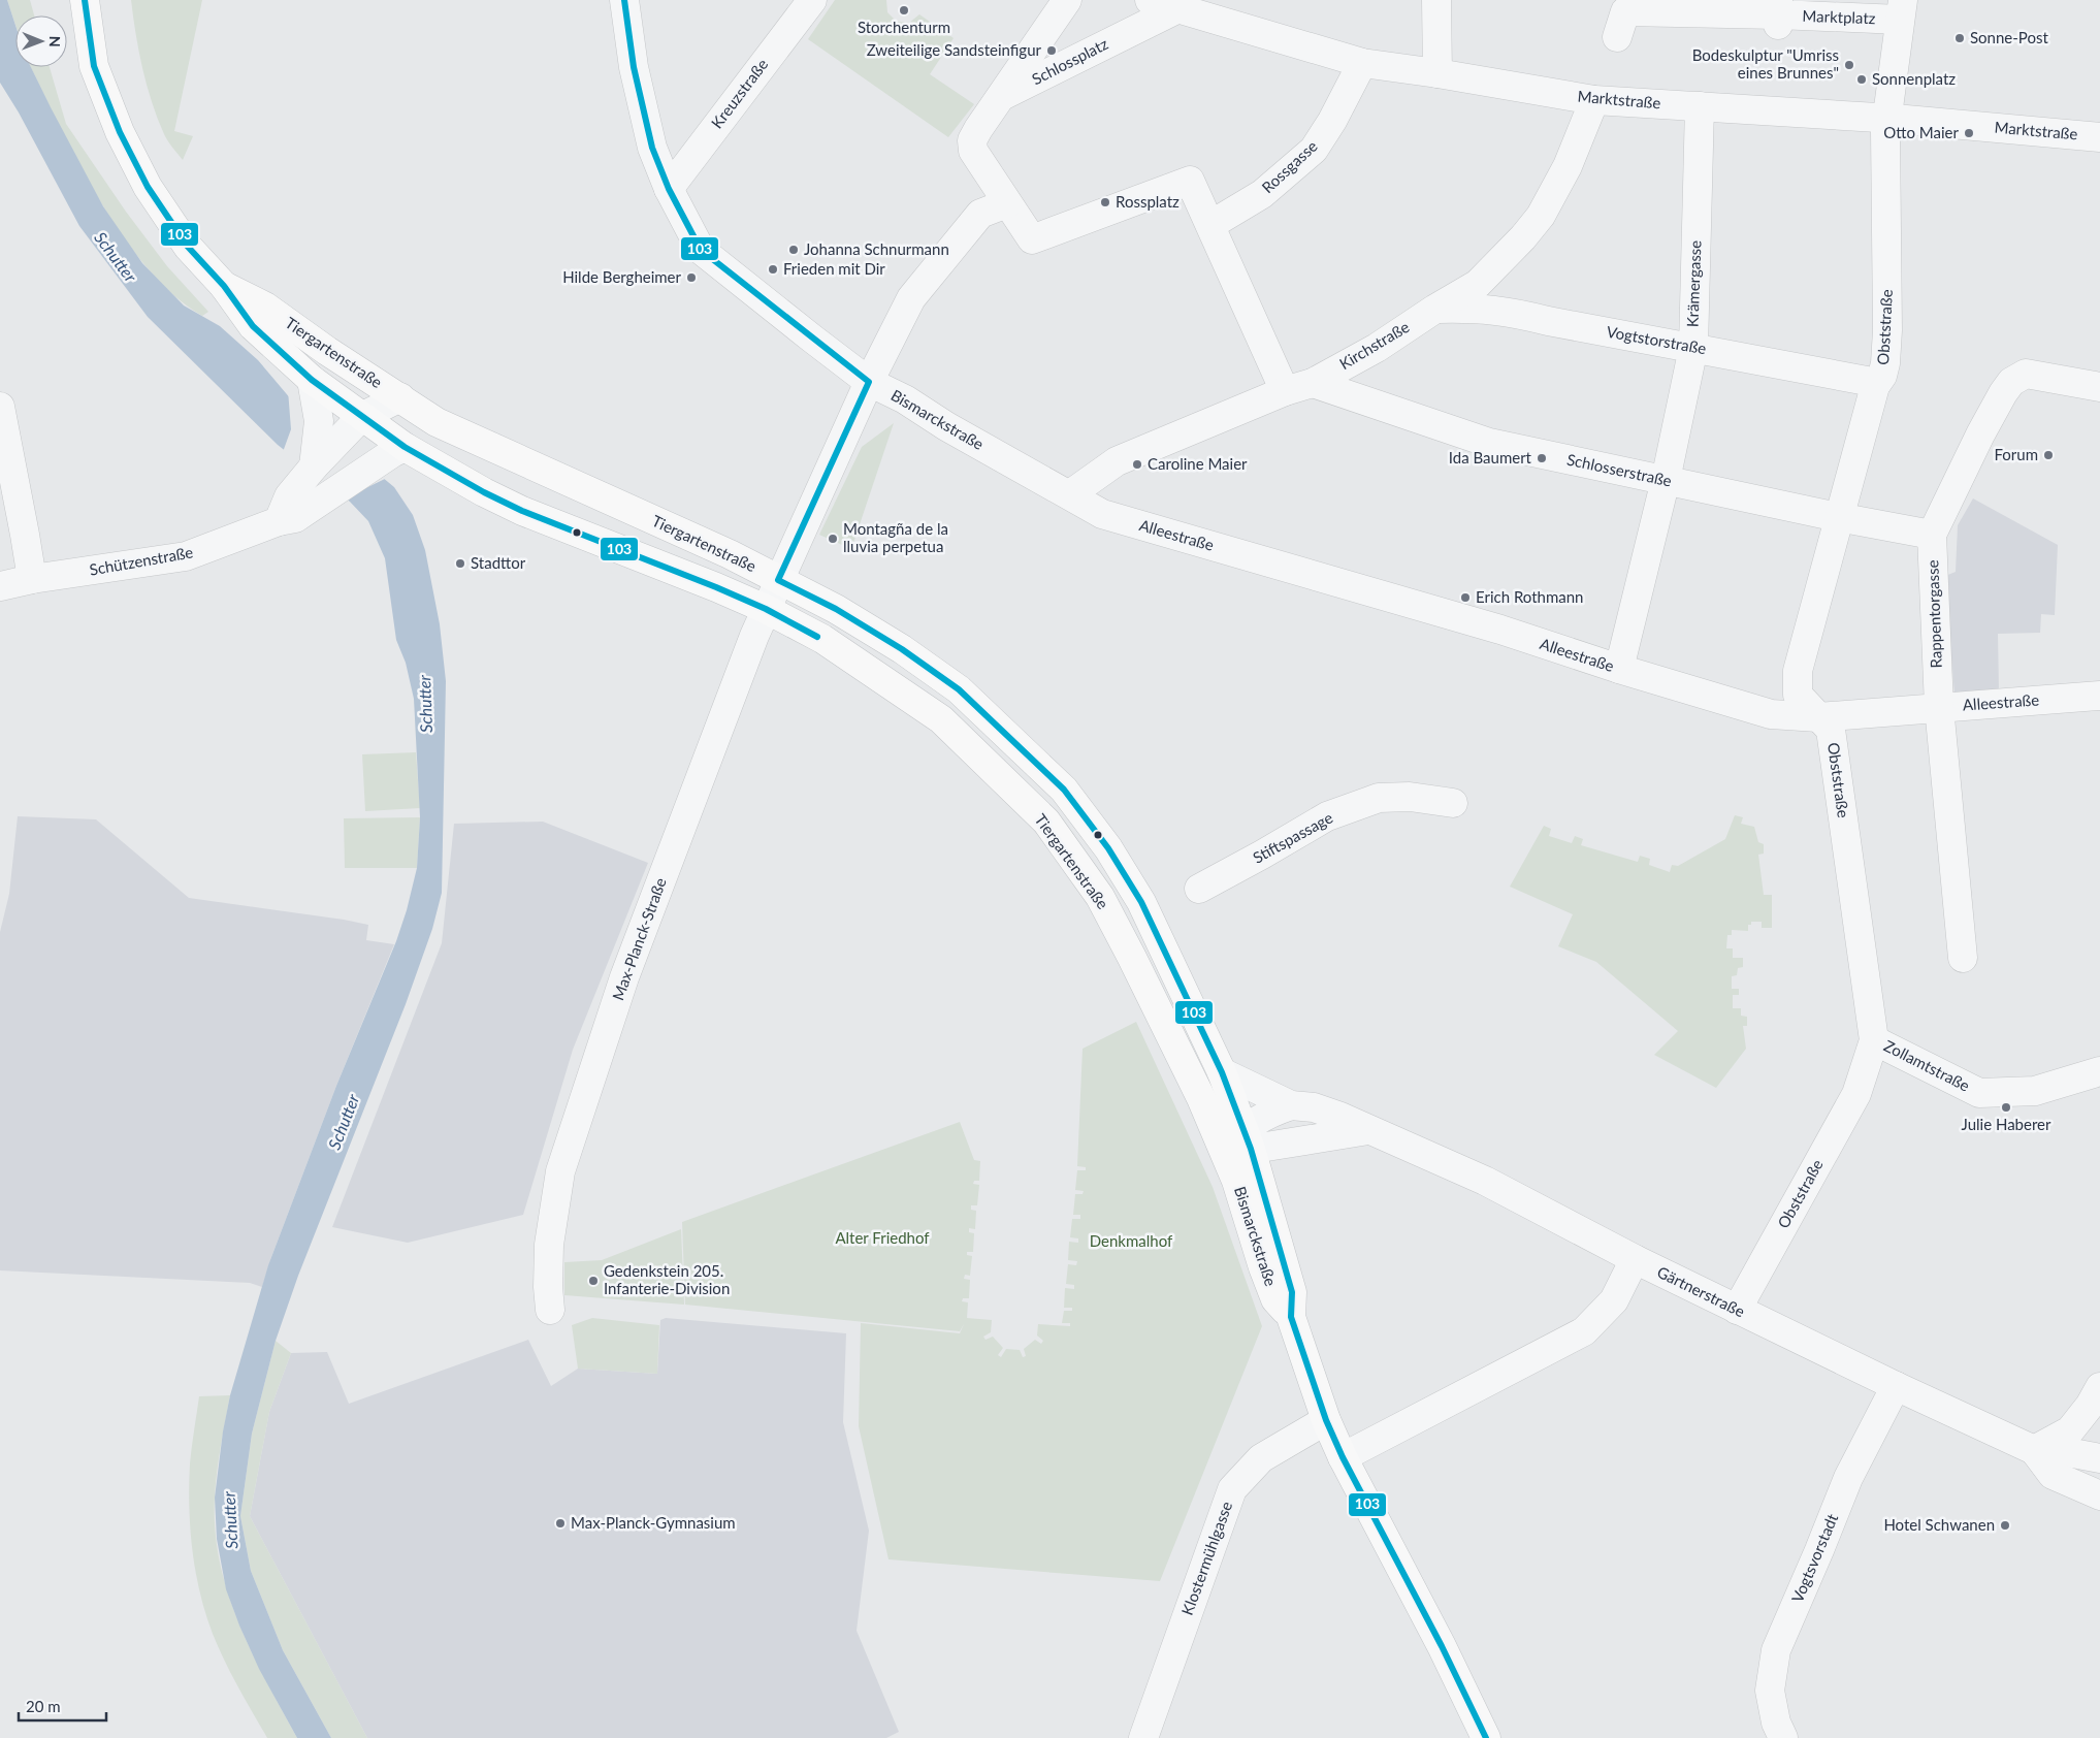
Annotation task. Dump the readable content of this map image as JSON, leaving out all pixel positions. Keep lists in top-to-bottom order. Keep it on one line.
{"streets":{"main road":["Tiergartenstraße","Bismarckstraße"],"street":["Marktplatz","Schlossplatz","Kreuzstraße","Marktstraße","Rossgasse","Krämergasse","Obststraße","Vogtstorstraße","Kirchstraße","Schlosserstraße","Alleestraße","Schützenstraße","Rappentorgasse","Stiftspassage","Max-Planck-Straße","Zollamtstraße","Gärtnerstraße","Klostermühlgasse","Vogtsvorstadt"]},"crossings":[["Marktplatz","Obststraße"],["Schlossplatz","Marktstraße"],["Kreuzstraße","Bismarckstraße"],["Marktstraße","Rossgasse"],["Marktstraße","Krämergasse"],["Marktstraße","Obststraße"],["Marktstraße","Kirchstraße"],["Krämergasse","Vogtstorstraße"],["Krämergasse","Schlosserstraße"],["Krämergasse","Alleestraße"],["Obststraße","Vogtstorstraße"],["Obststraße","Schlosserstraße"],["Obststraße","Alleestraße"],["Obststraße","Zollamtstraße"],["Obststraße","Gärtnerstraße"],["Vogtstorstraße","Kirchstraße"],["Kirchstraße","Bismarckstraße"],["Kirchstraße","Schlosserstraße"],["Kirchstraße","Alleestraße"],["Tiergartenstraße","Bismarckstraße"],["Tiergartenstraße","Schützenstraße"],["Tiergartenstraße","Max-Planck-Straße"],["Tiergartenstraße","Gärtnerstraße"],["Bismarckstraße","Alleestraße"],["Bismarckstraße","Max-Planck-Straße"],["Bismarckstraße","Gärtnerstraße"],["Bismarckstraße","Klostermühlgasse"],["Schlosserstraße","Rappentorgasse"],["Alleestraße","Rappentorgasse"],["Gärtnerstraße","Vogtsvorstadt"]],"water":["Schutter"],"parks":["Alter Friedhof","Denkmalhof"],"places":["Storchenturm","Sonne-Post","Zweiteilige Sandsteinfigur","Bodeskulptur \"Umriss eines Brunnes\"","Sonnenplatz","Otto Maier","Rossplatz","Johanna Schnurmann","Frieden mit Dir","Hilde Bergheimer","Forum","Ida Baumert","Caroline Maier","Montagña de la lluvia perpetua","Stadttor","Erich Rothmann","Julie Haberer","Gedenkstein 205. Infanterie-Division","Max-Planck-Gymnasium","Hotel Schwanen"],"lines":["transit line 103"],"scale_bar":"20 m","north":"right"}
